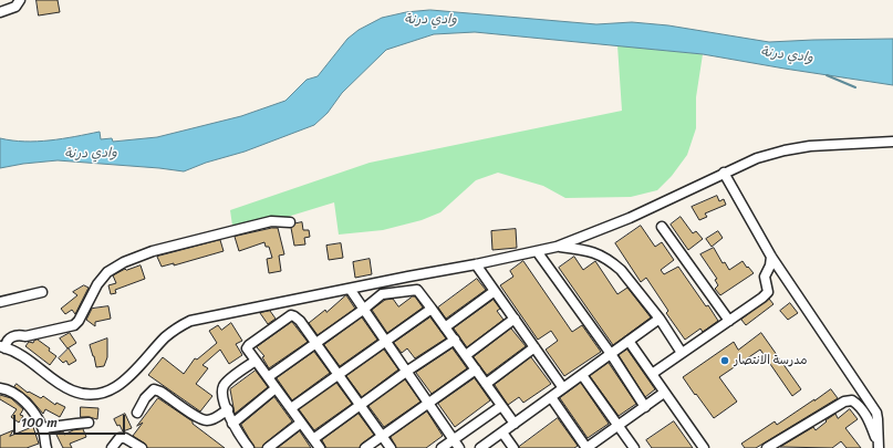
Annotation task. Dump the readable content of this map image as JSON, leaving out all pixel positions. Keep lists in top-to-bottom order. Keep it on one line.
{"water":["وادي درنة"],"places":["مدرسة الانتصار"],"scale_bar":"100 m"}
